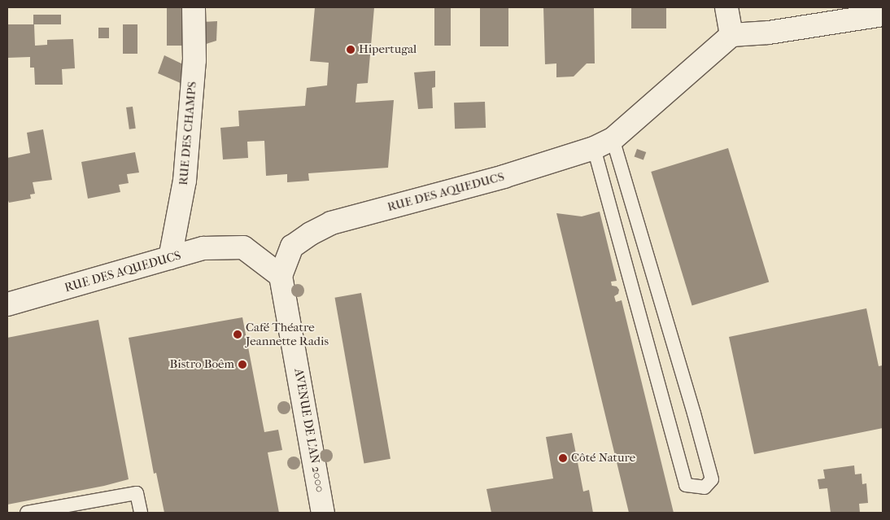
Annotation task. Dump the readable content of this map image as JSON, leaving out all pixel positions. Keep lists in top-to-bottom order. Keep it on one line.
{"streets":{"street":["RUE DES CHAMPS","RUE DES AQUEDUCS","AVENUE DE L'AN 2000"]},"crossings":[["RUE DES CHAMPS","RUE DES AQUEDUCS"],["RUE DES AQUEDUCS","AVENUE DE L'AN 2000"]],"places":["Hipertugal","Café Théatre Jeannette Radis","Bistro Boêm","Côté Nature"]}
